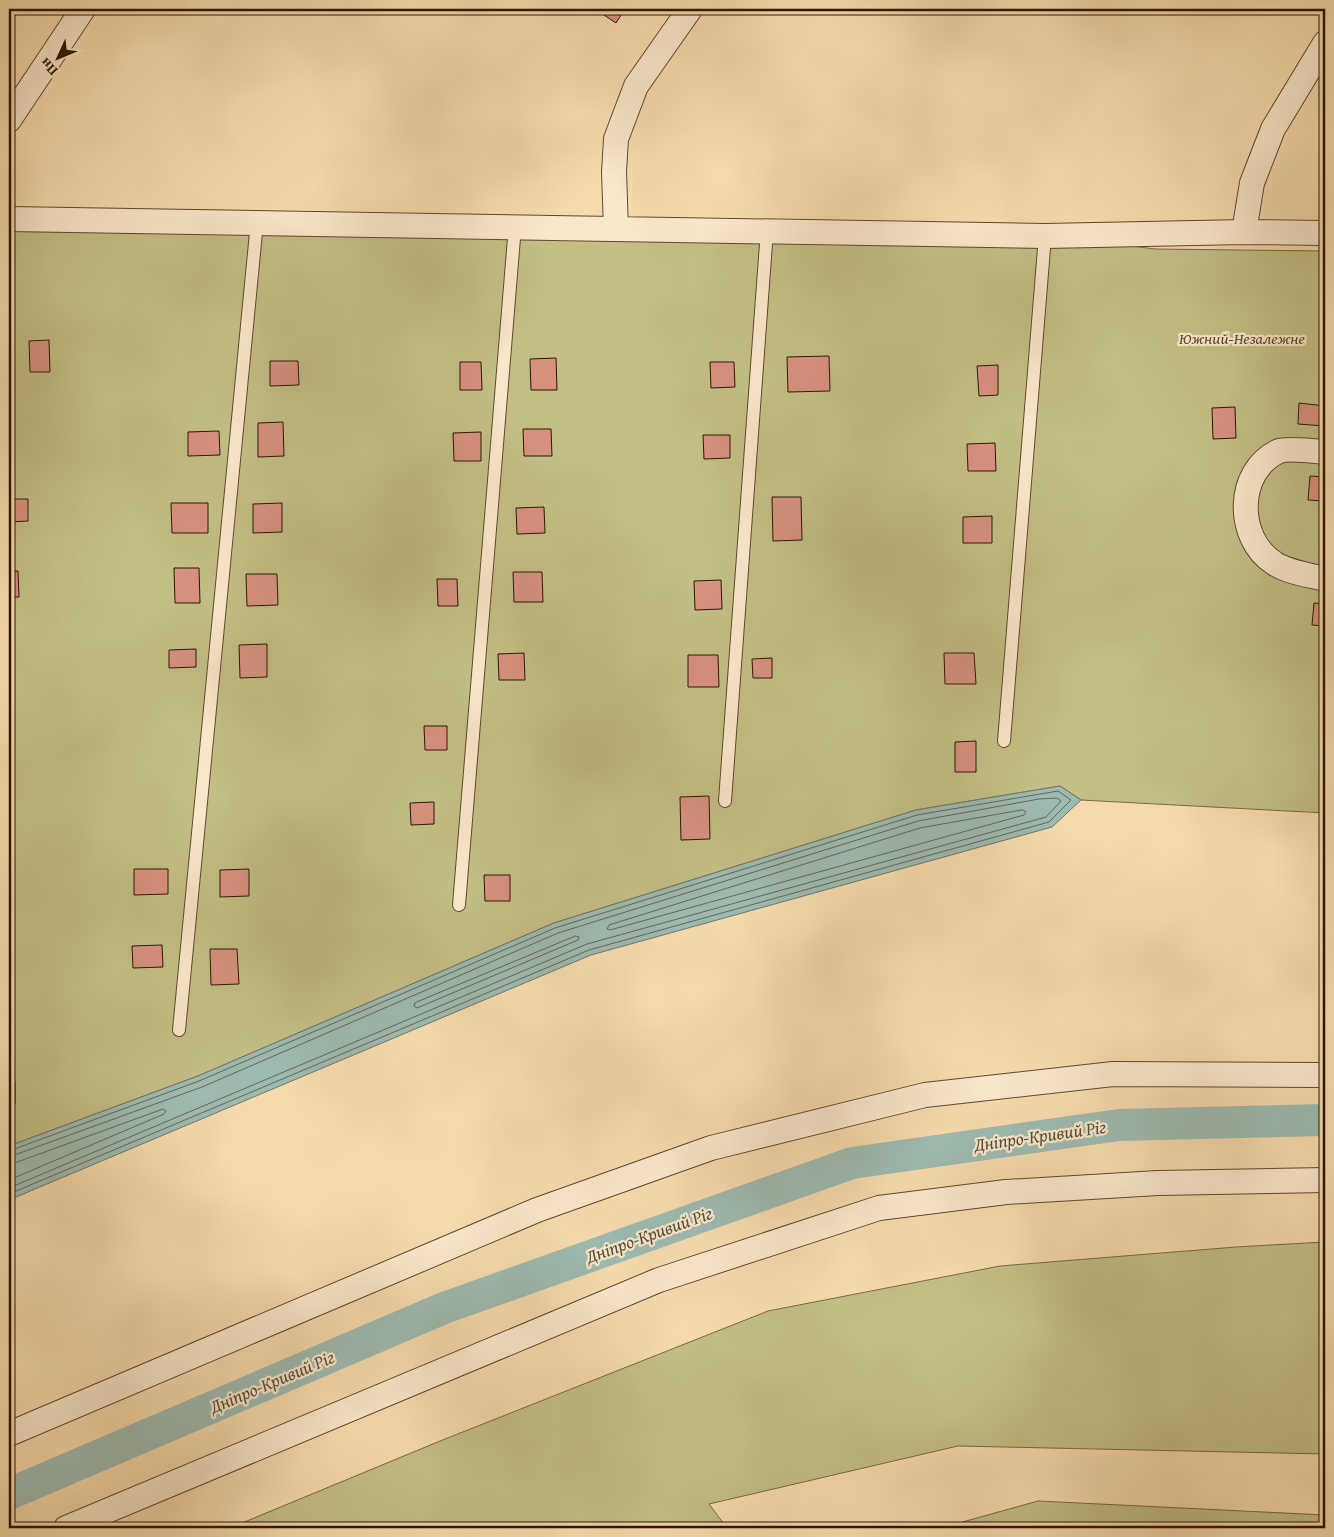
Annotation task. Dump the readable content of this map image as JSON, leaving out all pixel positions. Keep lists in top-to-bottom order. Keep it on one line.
{"water":["Дніпро-Кривий Ріг"],"parks":["Южний-Незалежне"],"north":"bottom left"}
